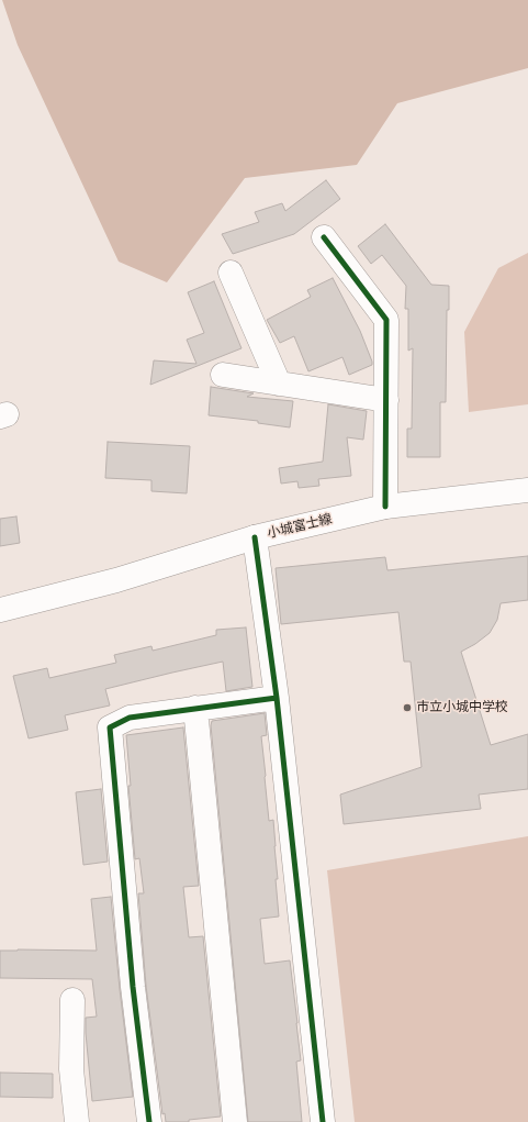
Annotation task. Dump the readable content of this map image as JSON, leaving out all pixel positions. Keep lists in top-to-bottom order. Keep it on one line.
{"streets":{"street":["小城富士線"]},"places":["市立小城中学校"]}
